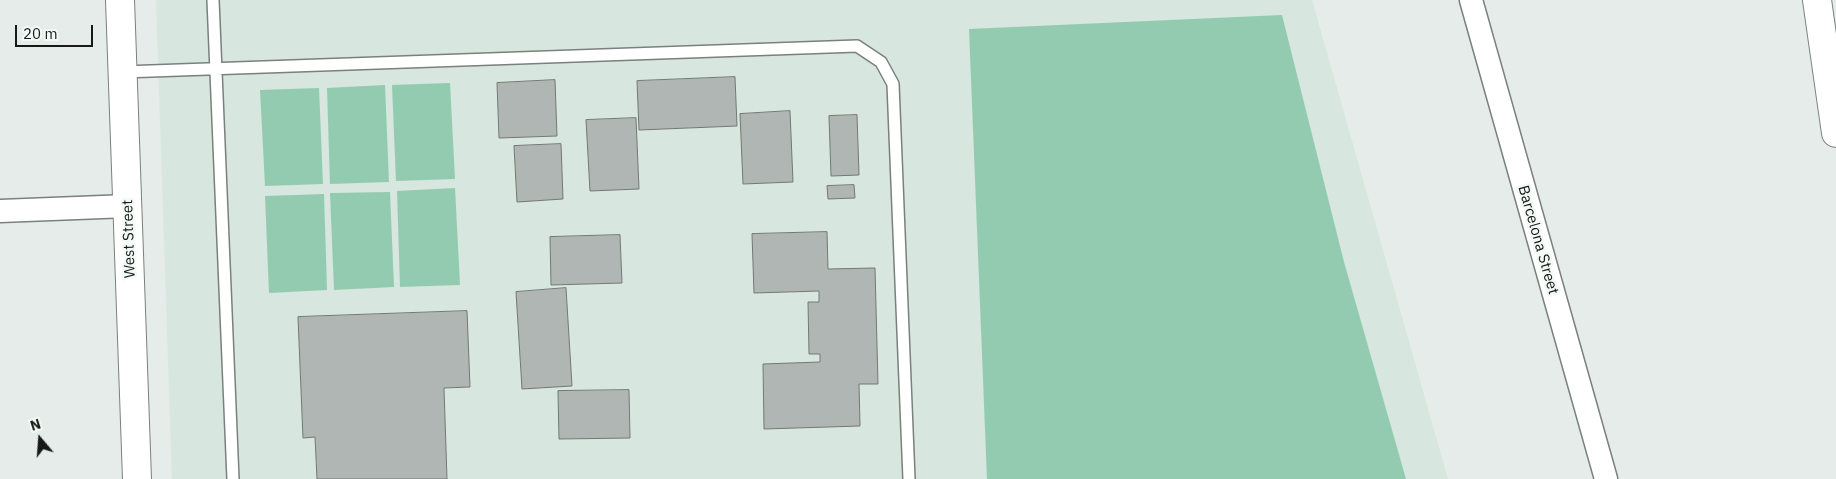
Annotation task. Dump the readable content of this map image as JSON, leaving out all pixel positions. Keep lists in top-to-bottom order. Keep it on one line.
{"streets":{"street":["West Street","Barcelona Street"]},"scale_bar":"20 m","north":"top"}
